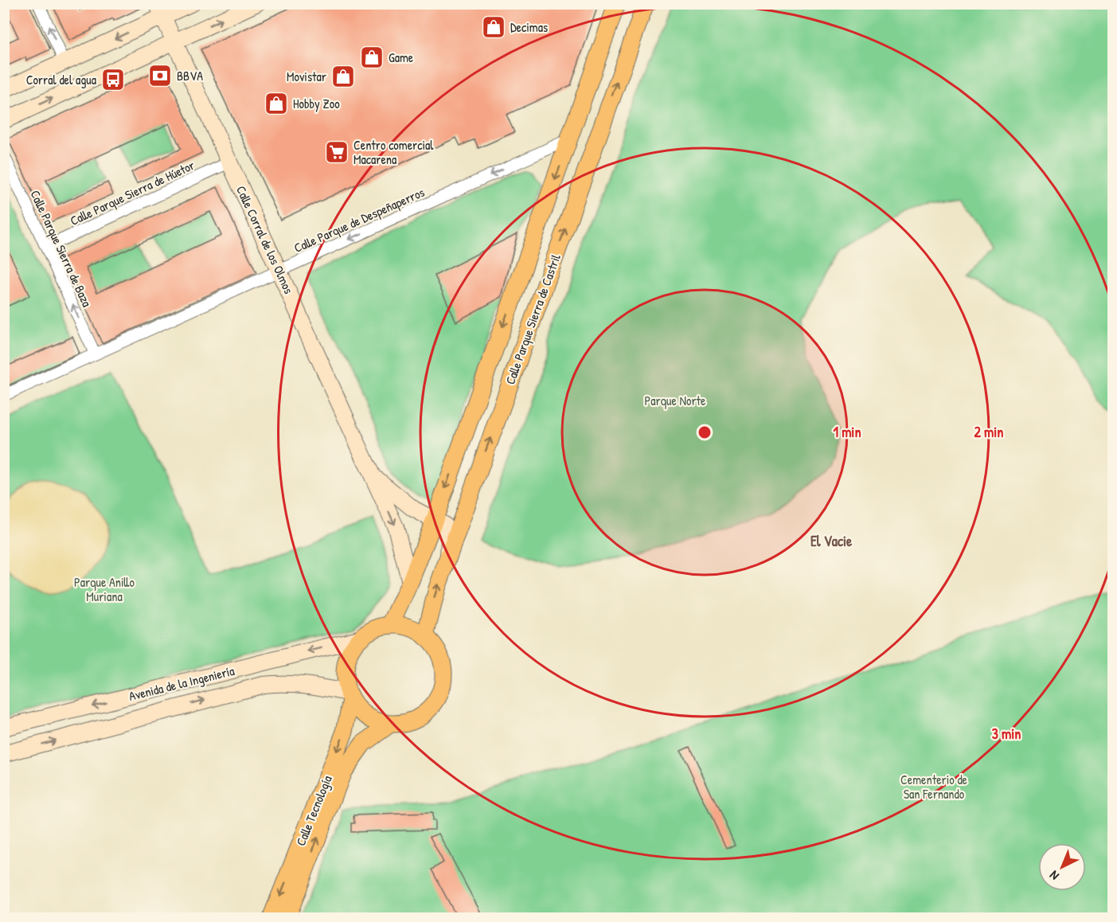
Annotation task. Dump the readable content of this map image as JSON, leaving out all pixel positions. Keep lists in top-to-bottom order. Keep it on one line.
{"streets":{"main road":["Calle Parque Sierra de Castril","Calle Tecnología"],"street":["Calle Parque Sierra de Húetor","Calle Parque de Despeñaperros","Calle Corral de los Olmos","Calle Parque Sierra de Baza","Avenida de la Ingeniería"]},"crossings":[["Calle Parque Sierra de Húetor","Calle Corral de los Olmos"],["Calle Parque Sierra de Húetor","Calle Parque Sierra de Baza"],["Calle Parque de Despeñaperros","Calle Corral de los Olmos"],["Calle Parque de Despeñaperros","Calle Parque Sierra de Baza"],["Calle Parque de Despeñaperros","Calle Parque Sierra de Castril"],["Calle Corral de los Olmos","Calle Parque Sierra de Castril"],["Calle Parque Sierra de Castril","Avenida de la Ingeniería"],["Calle Parque Sierra de Castril","Calle Tecnología"],["Avenida de la Ingeniería","Calle Tecnología"]],"one_way":["Calle Parque de Despeñaperros","Calle Parque Sierra de Baza"],"districts":["El Vacie"],"parks":["Parque Norte","Parque Anillo Muriana","Cementerio de San Fernando"],"places":{"shop":["Decimas","Game","Movistar","Hobby Zoo"],"bank":["BBVA"],"bus stop":["Corral del agua"],"supermarket":["Centro comercial Macarena"]},"north":"bottom left","rings":["1 min","2 min","3 min"]}
